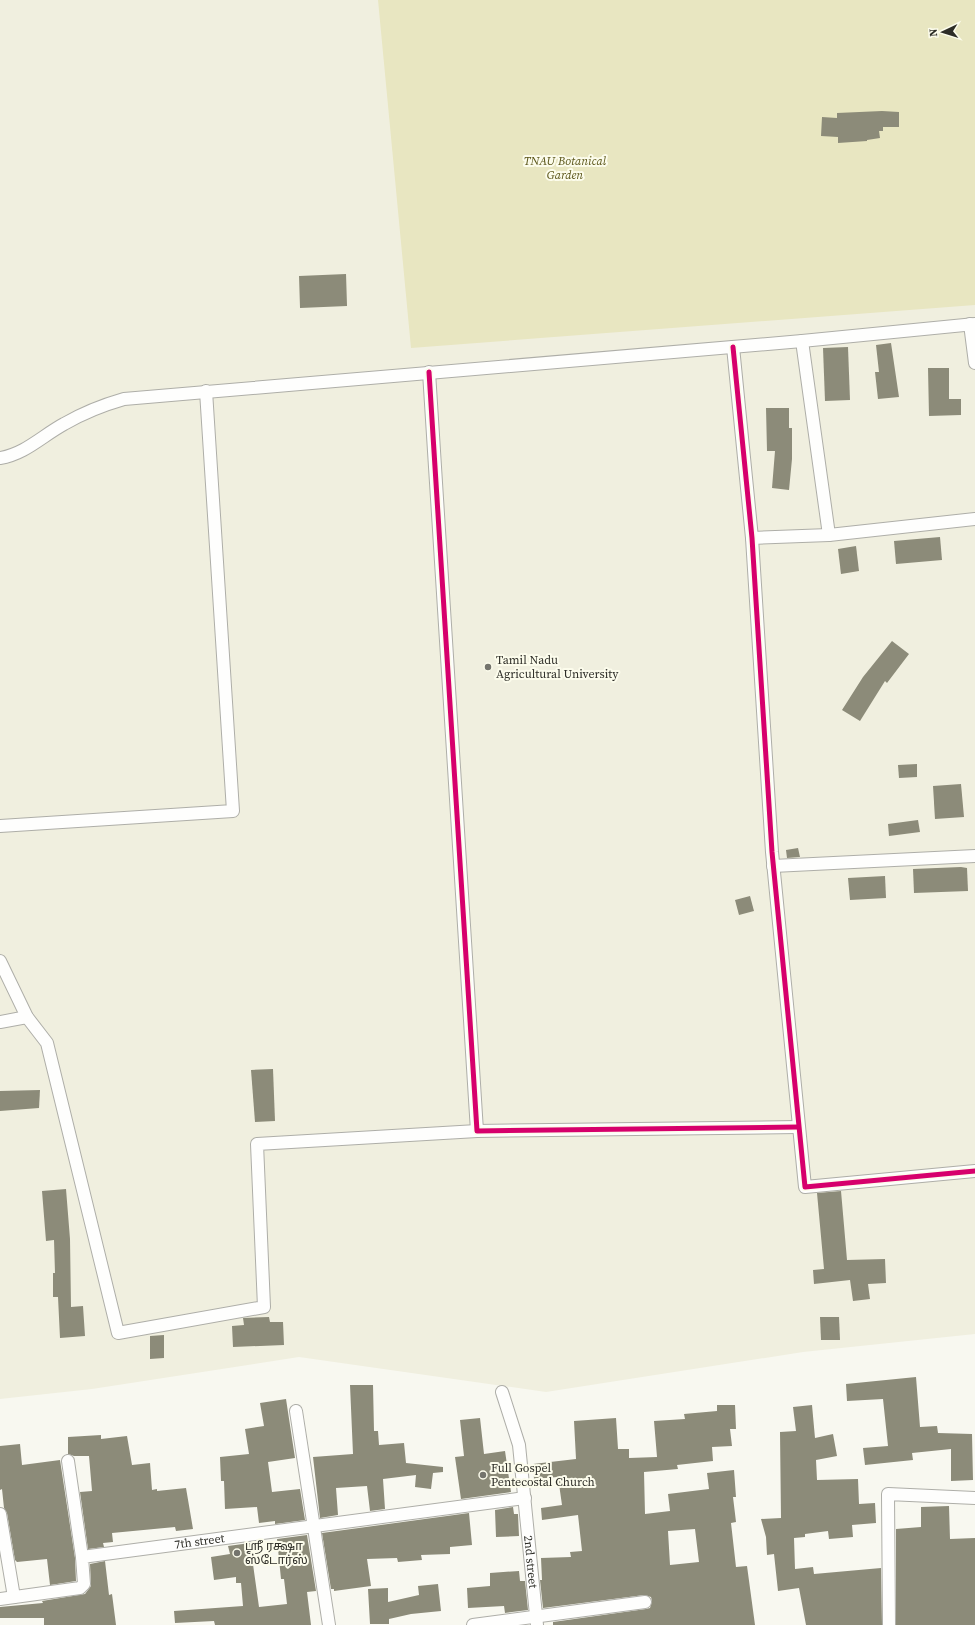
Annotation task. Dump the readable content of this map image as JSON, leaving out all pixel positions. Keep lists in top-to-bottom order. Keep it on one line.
{"streets":{"street":["7th street","2nd street"]},"crossings":[["7th street","2nd street"]],"parks":["TNAU Botanical Garden"],"places":["Tamil Nadu Agricultural University","Full Gospel Pentecostal Church","ஶ்ரீ ரக்ஷா ஸ்டோர்ஸ்"],"north":"left"}
